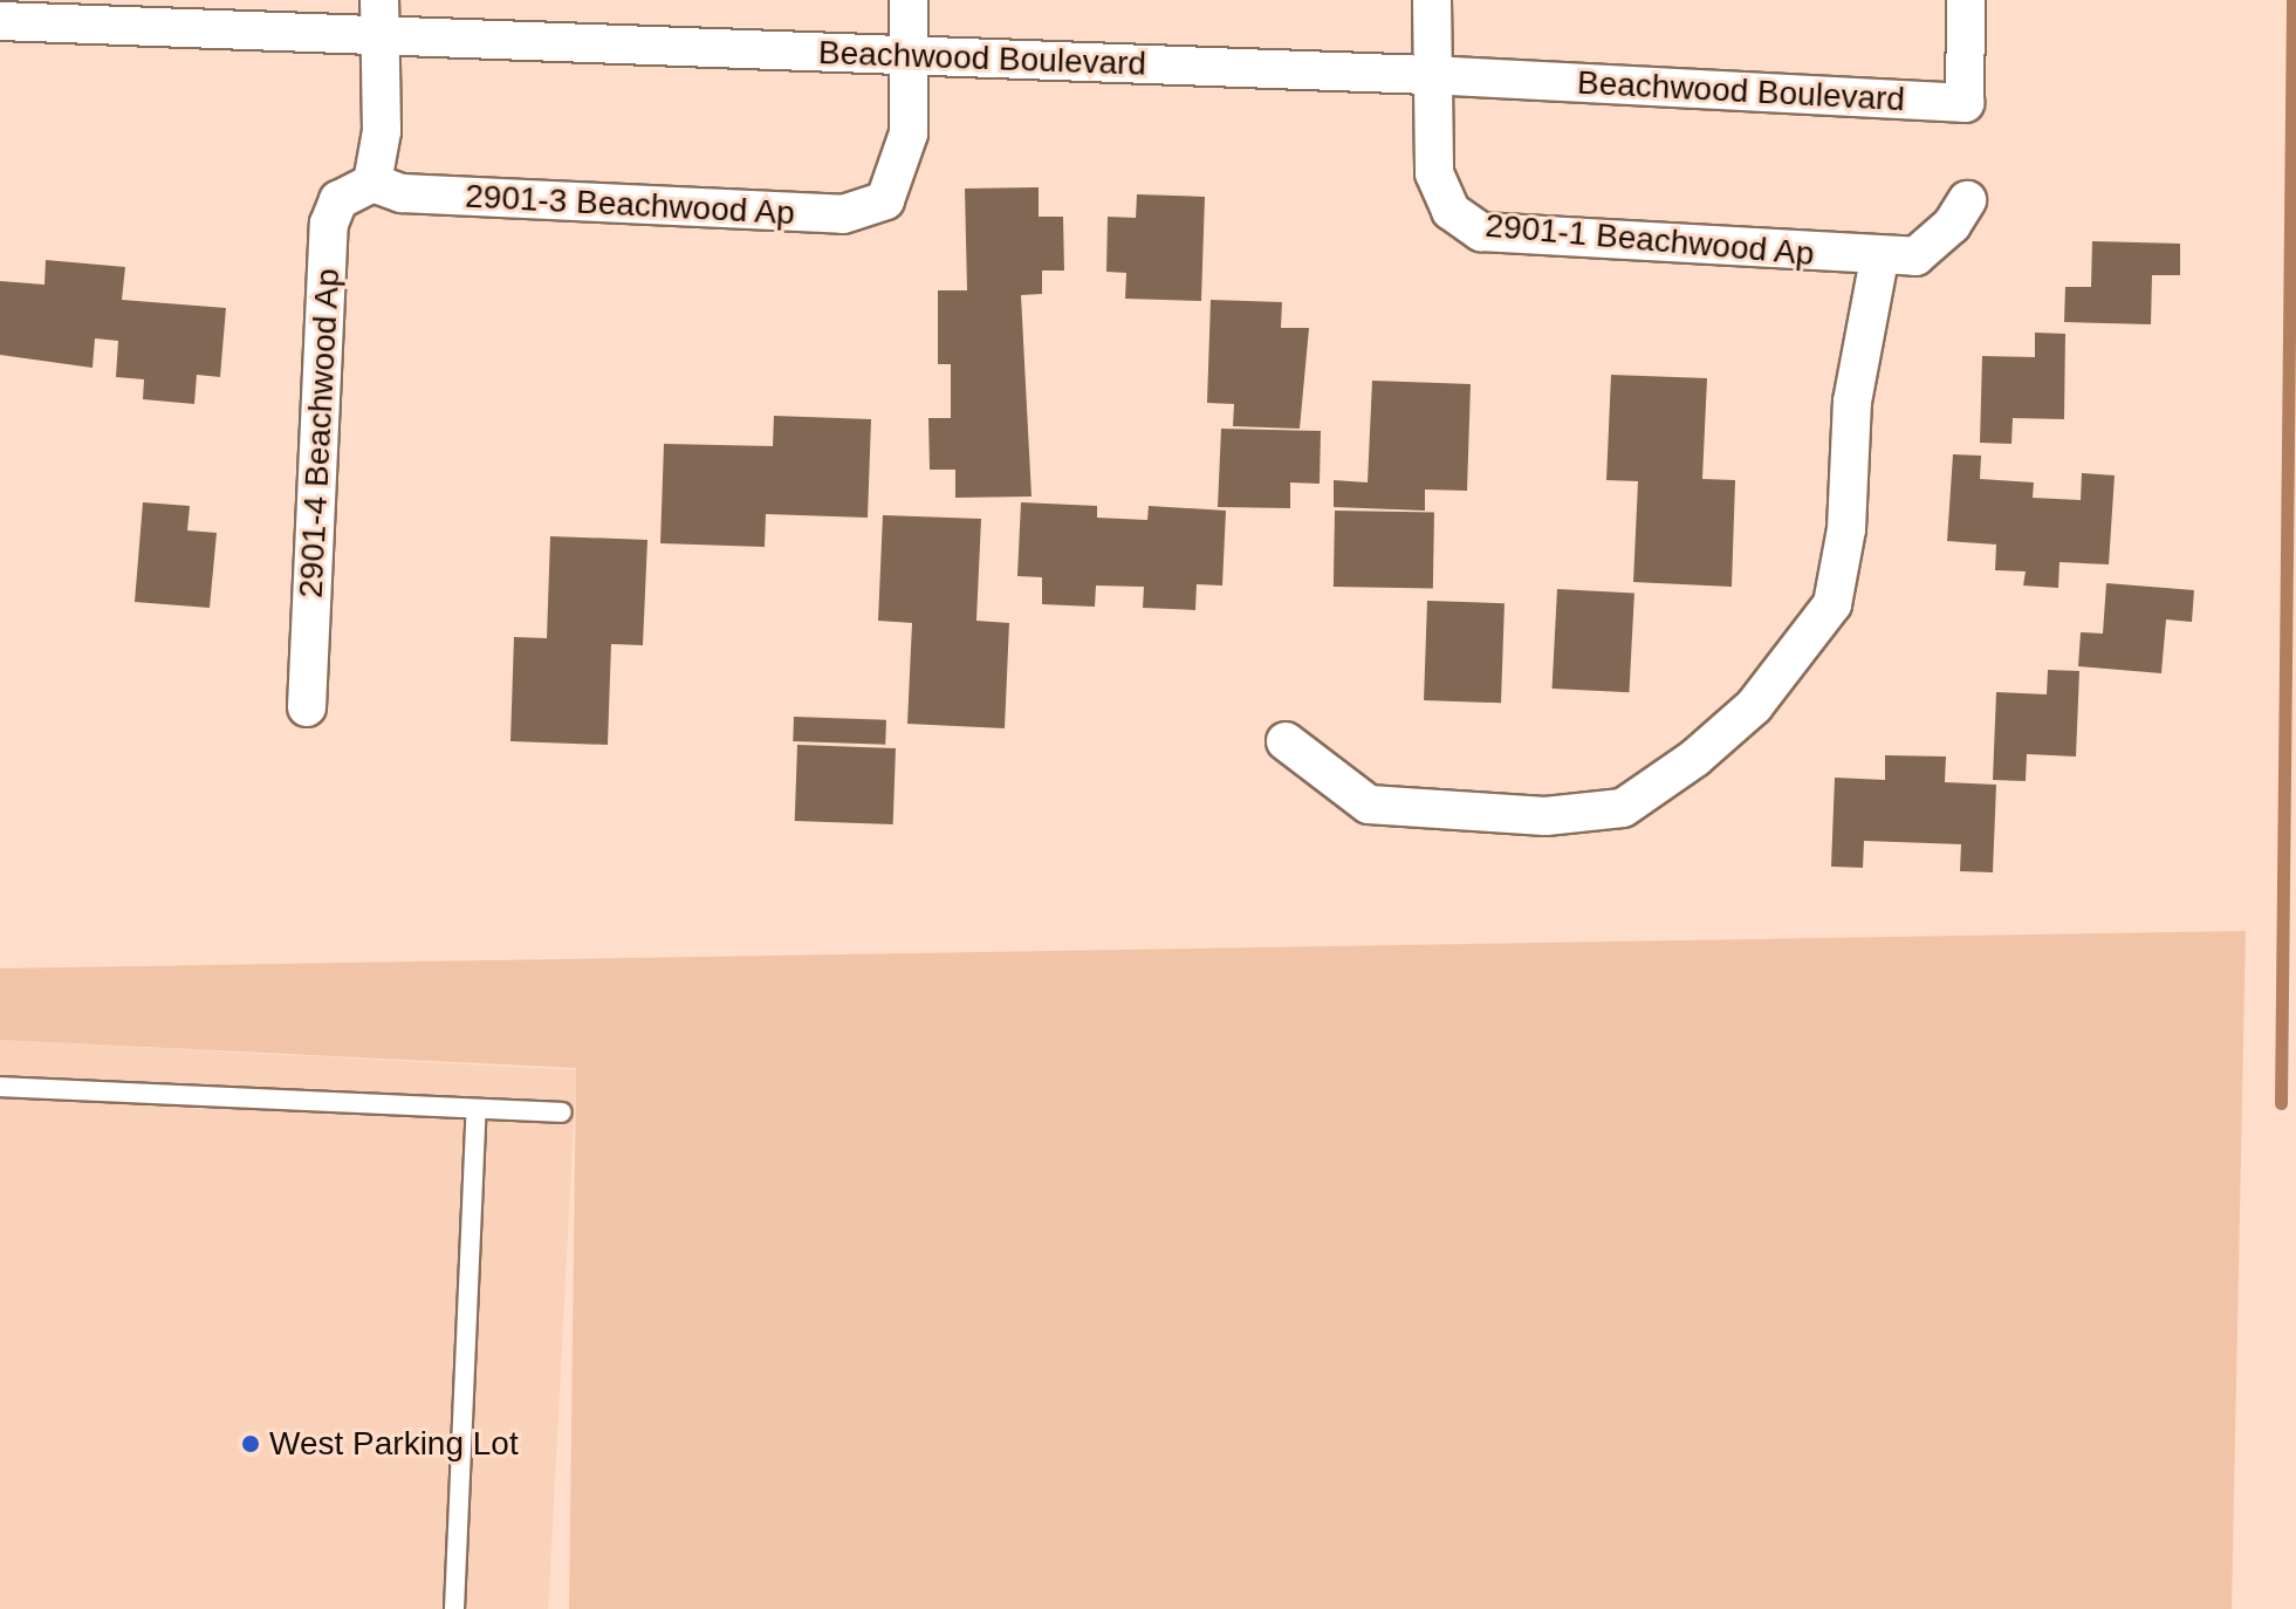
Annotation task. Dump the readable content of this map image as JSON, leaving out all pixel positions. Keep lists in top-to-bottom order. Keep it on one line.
{"streets":{"street":["Beachwood Boulevard","2901-3 Beachwood Ap","2901-1 Beachwood Ap","2901-4 Beachwood Ap"]},"crossings":[["Beachwood Boulevard","2901-3 Beachwood Ap"],["Beachwood Boulevard","2901-1 Beachwood Ap"],["2901-3 Beachwood Ap","2901-4 Beachwood Ap"]],"places":["West Parking Lot"]}
